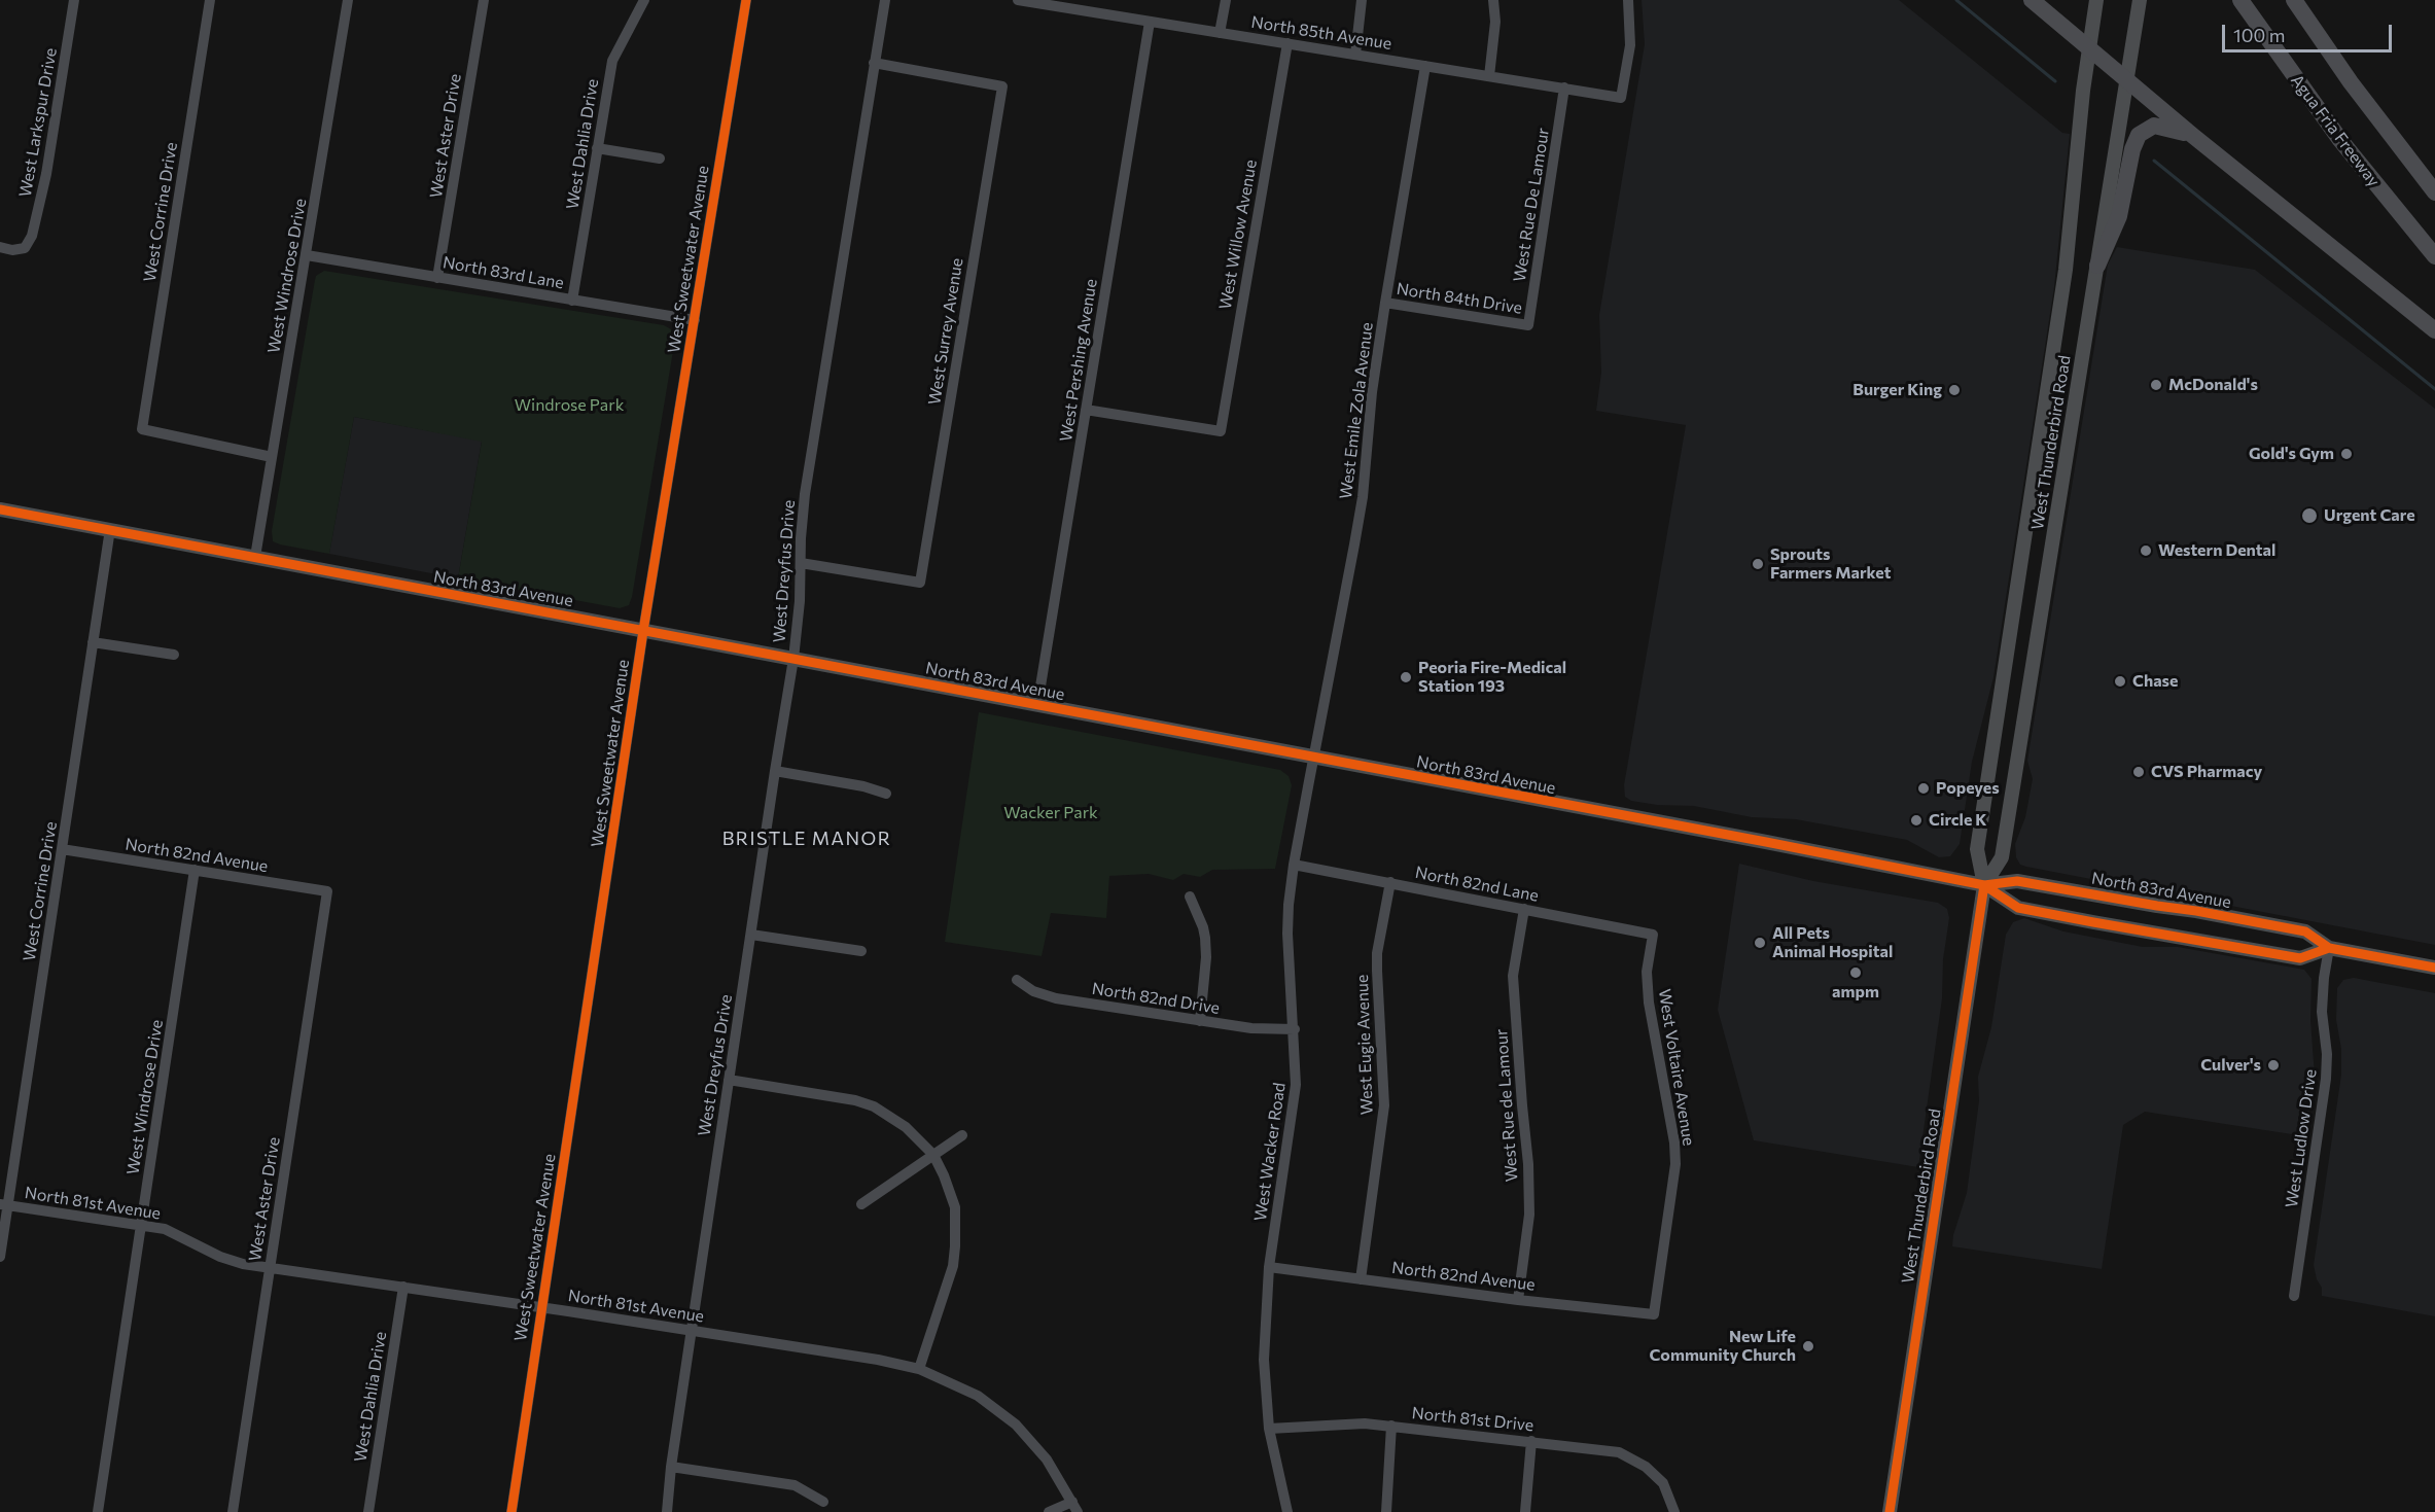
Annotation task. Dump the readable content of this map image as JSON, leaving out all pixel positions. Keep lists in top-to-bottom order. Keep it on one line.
{"streets":{"highway":["Agua Fria Freeway"],"main road":["West Thunderbird Road","North 83rd Avenue"],"street":["North 85th Avenue","West Larkspur Drive","West Aster Drive","West Dahlia Drive","West Rue De Lamour","West Corrine Drive","West Willow Avenue","West Sweetwater Avenue","North 83rd Lane","West Windrose Drive","North 84th Drive","West Surrey Avenue","West Pershing Avenue","West Emile Zola Avenue","West Dreyfus Drive","North 82nd Avenue","North 82nd Lane","North 82nd Drive","West Eugie Avenue","West Voltaire Avenue","West Rue de Lamour","West Ludlow Drive","West Wacker Road","North 81st Avenue","North 81st Drive"]},"crossings":[["North 85th Avenue","West Rue De Lamour"],["North 85th Avenue","West Willow Avenue"],["North 85th Avenue","West Pershing Avenue"],["North 85th Avenue","West Emile Zola Avenue"],["West Aster Drive","North 83rd Lane"],["West Aster Drive","North 82nd Avenue"],["West Aster Drive","North 81st Avenue"],["West Dahlia Drive","North 83rd Lane"],["West Dahlia Drive","North 81st Avenue"],["West Rue De Lamour","North 84th Drive"],["West Corrine Drive","West Windrose Drive"],["West Corrine Drive","North 83rd Avenue"],["West Corrine Drive","North 82nd Avenue"],["West Corrine Drive","North 81st Avenue"],["West Willow Avenue","West Pershing Avenue"],["West Sweetwater Avenue","North 83rd Lane"],["West Sweetwater Avenue","North 83rd Avenue"],["West Sweetwater Avenue","North 81st Avenue"],["North 83rd Lane","West Windrose Drive"],["West Windrose Drive","North 83rd Avenue"],["West Windrose Drive","North 82nd Avenue"],["West Windrose Drive","North 81st Avenue"],["North 84th Drive","West Emile Zola Avenue"],["West Surrey Avenue","West Dreyfus Drive"],["West Pershing Avenue","North 83rd Avenue"],["West Emile Zola Avenue","North 83rd Avenue"],["West Emile Zola Avenue","West Wacker Road"],["West Thunderbird Road","North 83rd Avenue"],["West Dreyfus Drive","North 83rd Avenue"],["West Dreyfus Drive","North 81st Avenue"],["North 83rd Avenue","West Ludlow Drive"],["North 83rd Avenue","West Wacker Road"],["North 82nd Avenue","West Eugie Avenue"],["North 82nd Avenue","West Voltaire Avenue"],["North 82nd Avenue","West Rue de Lamour"],["North 82nd Avenue","West Wacker Road"],["North 82nd Lane","West Eugie Avenue"],["North 82nd Lane","West Voltaire Avenue"],["North 82nd Lane","West Rue de Lamour"],["North 82nd Lane","West Wacker Road"],["North 82nd Drive","West Wacker Road"],["West Wacker Road","North 81st Drive"]],"districts":["BRISTLE MANOR"],"parks":["Windrose Park","Wacker Park"],"places":["McDonald's","Burger King","Gold's Gym","Urgent Care","Western Dental","Sprouts Farmers Market","Peoria Fire-Medical Station 193","Chase","CVS Pharmacy","Popeyes","Circle K","All Pets Animal Hospital","ampm","Culver's","New Life Community Church"],"scale_bar":"100 m"}
